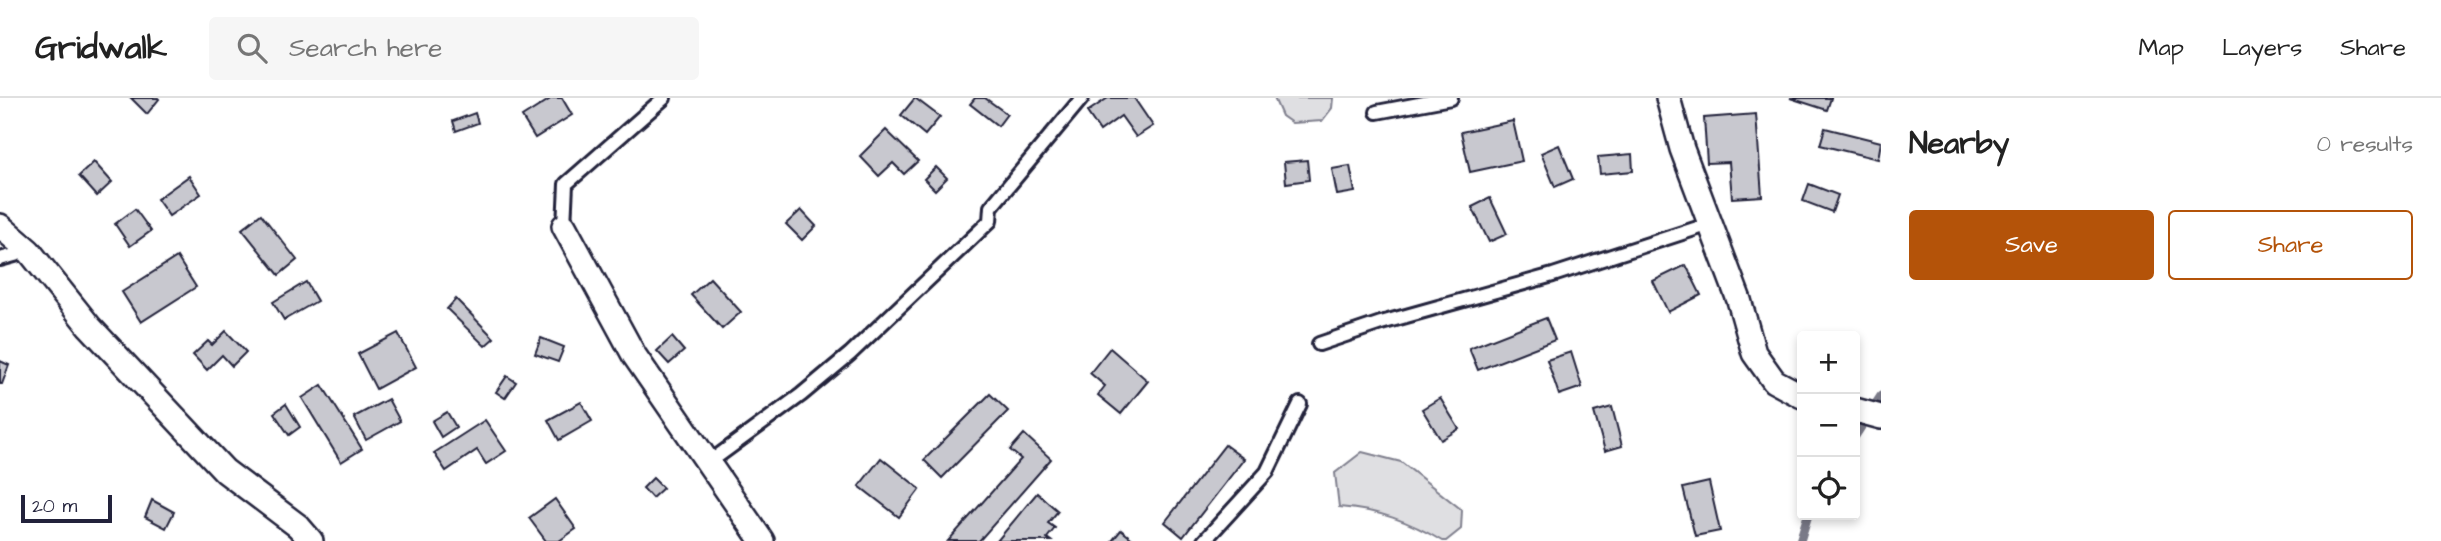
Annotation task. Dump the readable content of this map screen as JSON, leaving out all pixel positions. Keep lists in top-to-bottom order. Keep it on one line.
{"scale_bar":"20 m","page":{"header":"Gridwalk","search":"Search here","nav":["Map","Layers","Share"],"heading":["Nearby","0 results"],"buttons":["Save","Share"],"map_buttons":["+","−"],"scale":"20 m"}}
